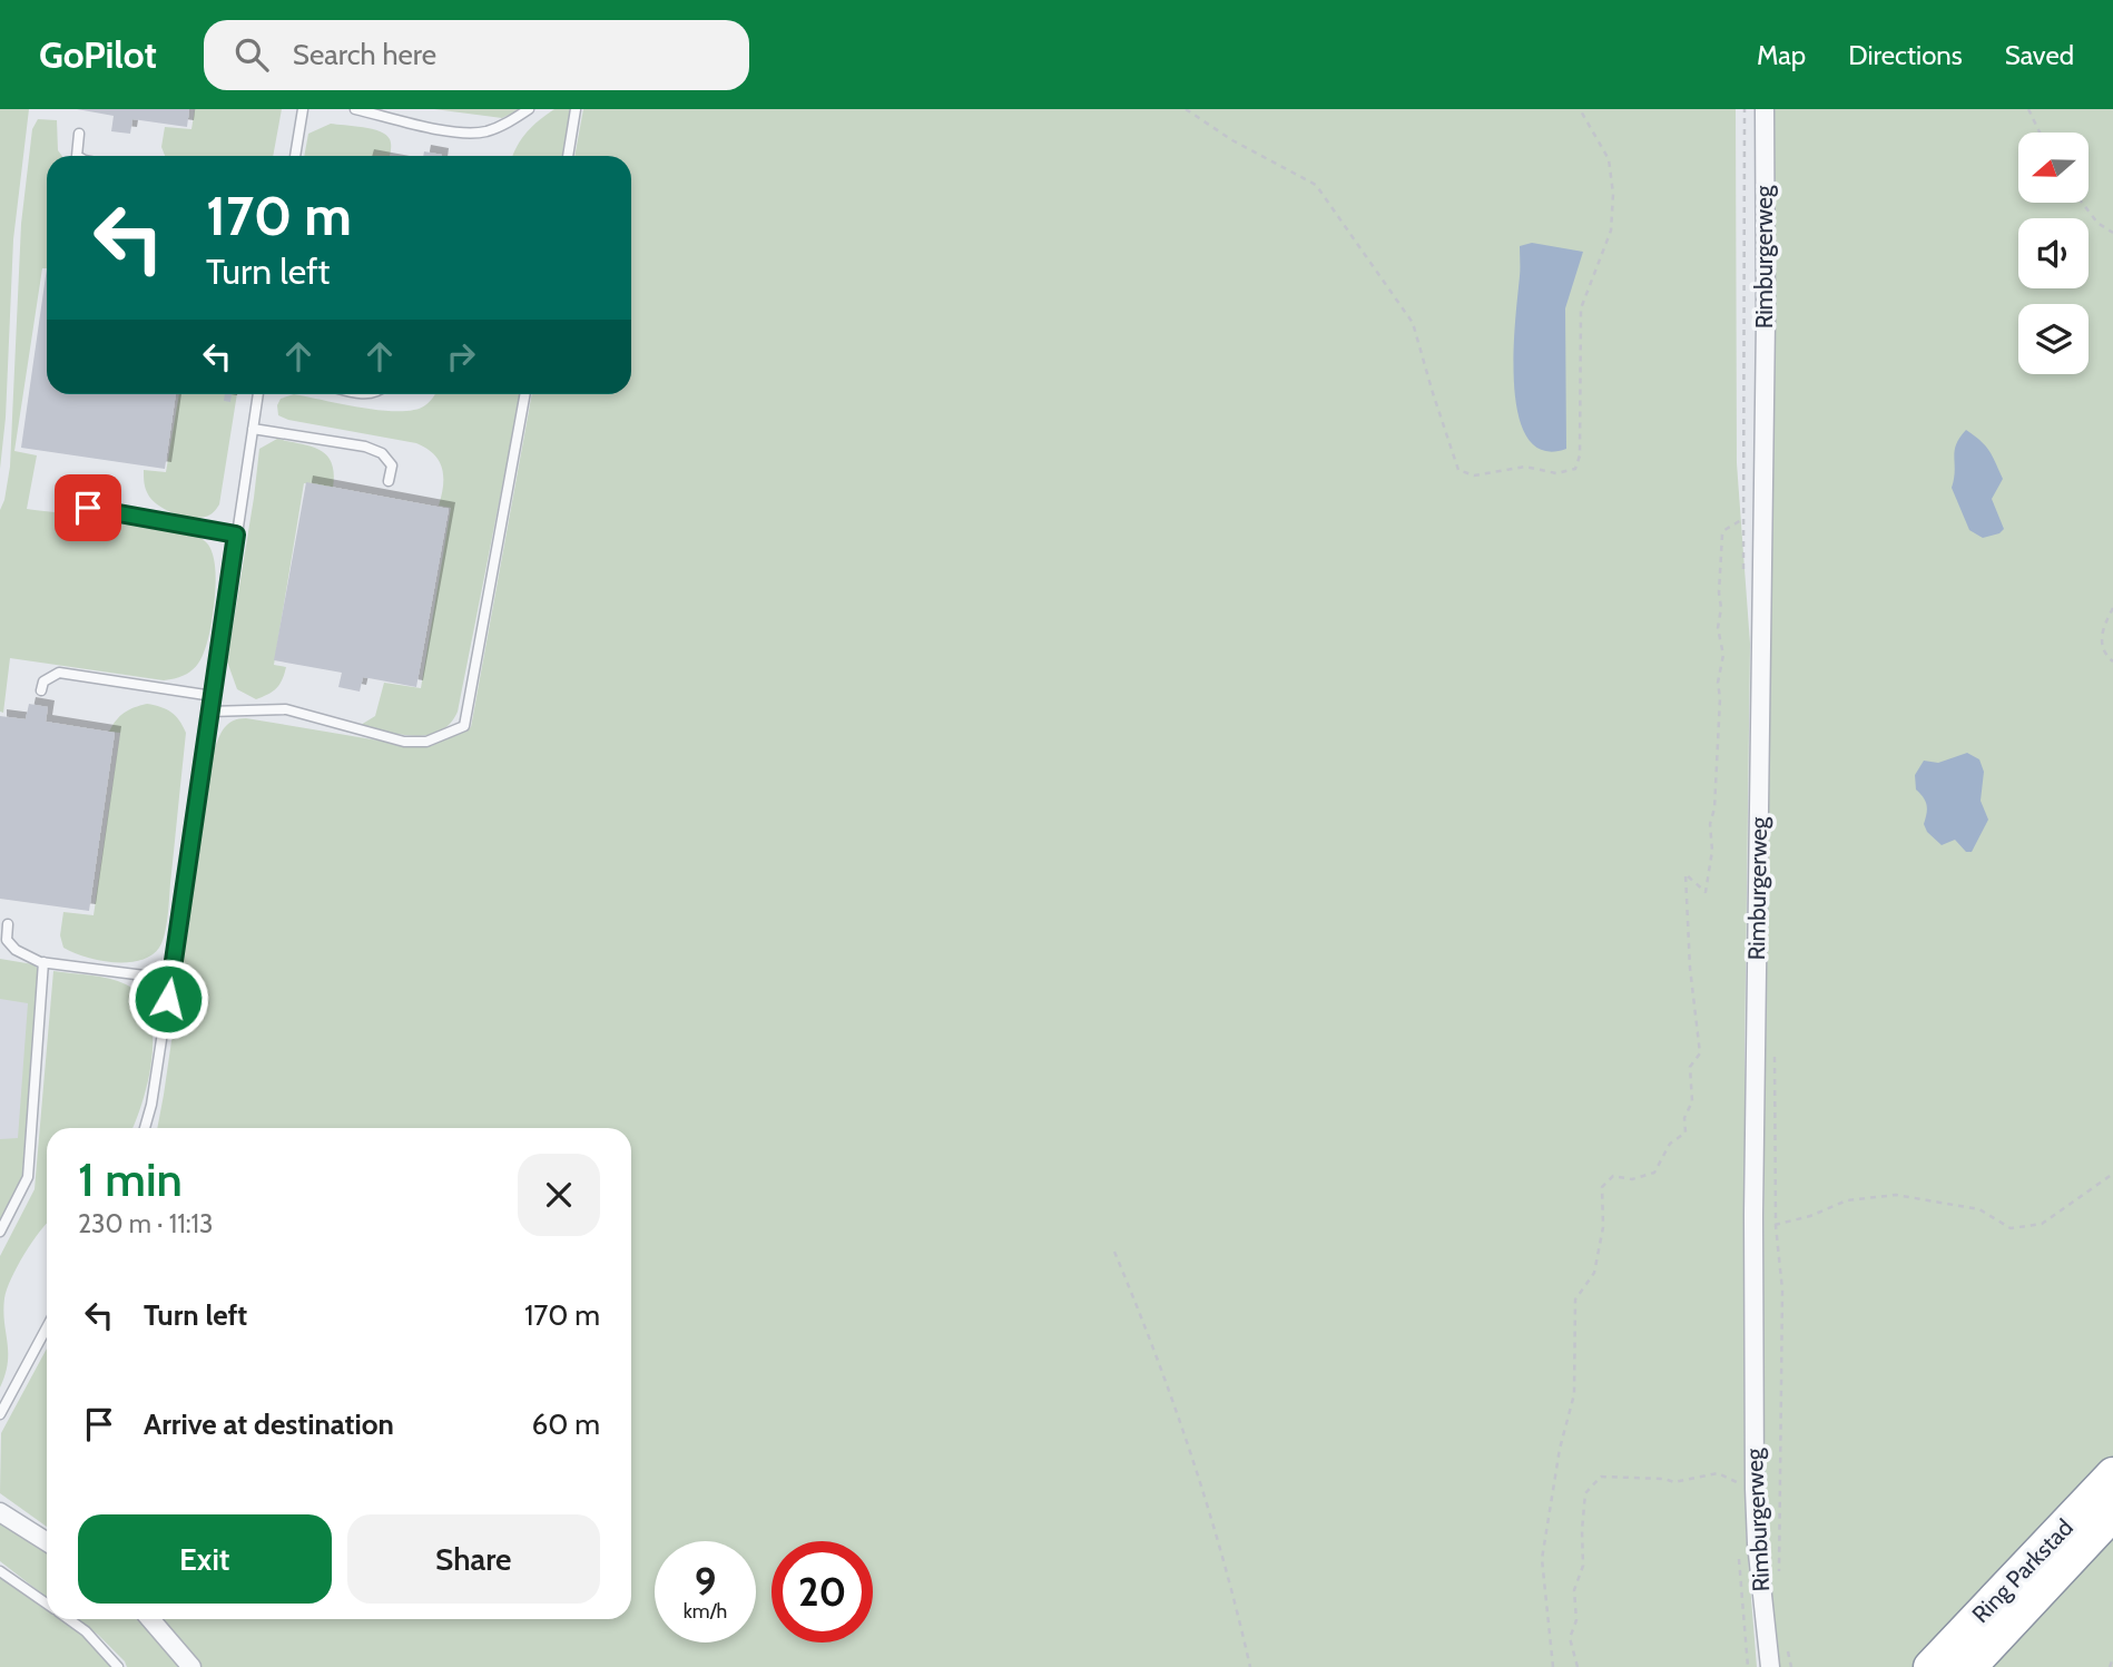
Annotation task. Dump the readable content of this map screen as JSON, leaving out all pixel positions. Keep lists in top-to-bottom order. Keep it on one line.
{"streets":{"highway":["Ring Parkstad"],"street":["Rimburgerweg"]},"north":"left","page":{"header":"GoPilot","search":"Search here","nav":["Map","Directions","Saved"],"turn":["170 m","Turn left"],"heading":["1 min","230 m · 11:13"],"list":[{"name":"Turn left","value":"170 m"},{"name":"Arrive at destination","value":"60 m"}],"buttons":["Exit","Share"],"speed":"9 km/h","limit":"20"}}
